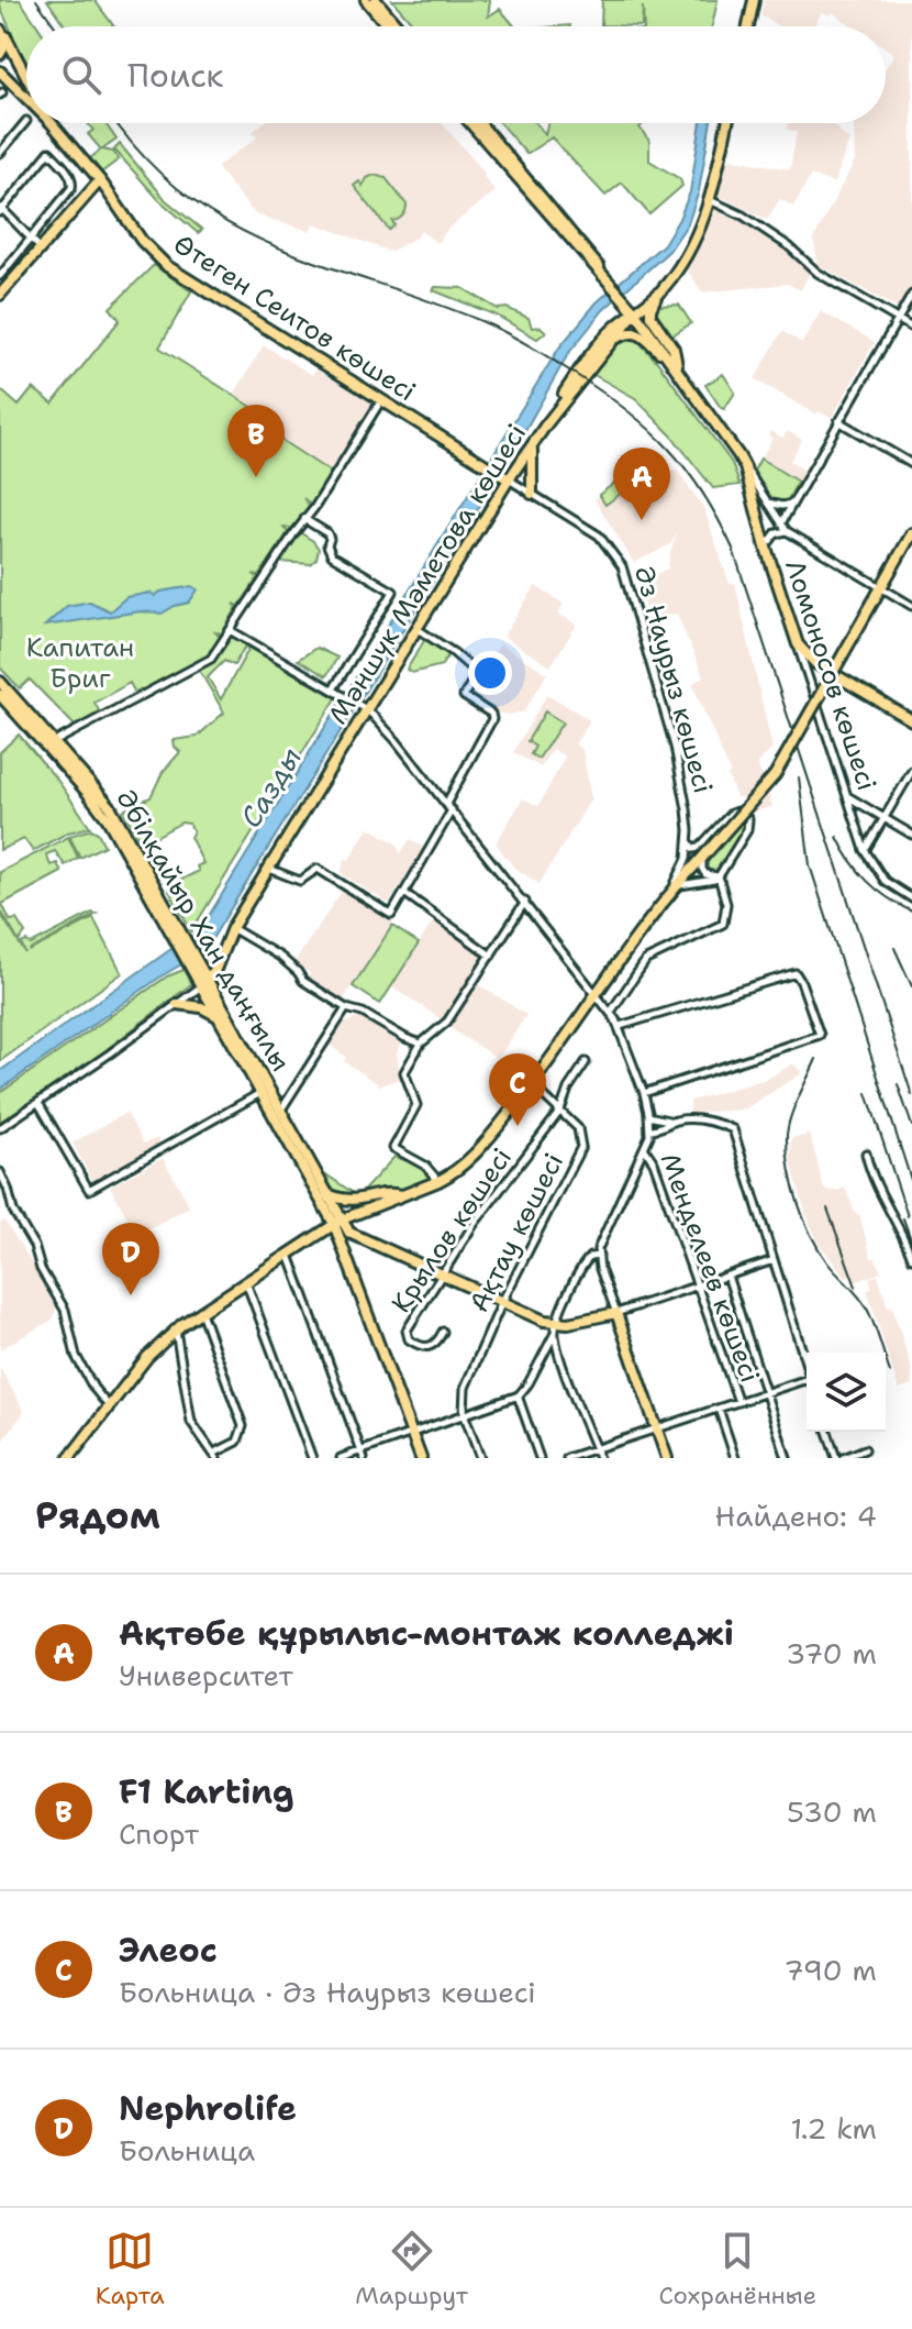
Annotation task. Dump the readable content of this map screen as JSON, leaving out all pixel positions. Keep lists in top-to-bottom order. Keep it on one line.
{"streets":{"main road":["Өтеген Сеитов көшесі","Мәншүк Мәметова көшесі","Ломоносов көшесі","Әбілқайыр Хан даңғылы"],"street":["Әз Наурыз көшесі","Крылов көшесі","Ақтау көшесі","Менделеев көшесі"]},"crossings":[["Өтеген Сеитов көшесі","Мәншүк Мәметова көшесі"],["Өтеген Сеитов көшесі","Әз Наурыз көшесі"],["Мәншүк Мәметова көшесі","Әз Наурыз көшесі"],["Мәншүк Мәметова көшесі","Әбілқайыр Хан даңғылы"],["Крылов көшесі","Ақтау көшесі"]],"water":["Сазды"],"parks":["Капитан Бриг"],"page":{"search":"Поиск","pins":["B","A","C","D"],"heading":["Рядом","Найдено: 4"],"list":[{"mark":"A","name":"Ақтөбе құрылыс-монтаж колледжі","note":"Университет","value":"370 m"},{"mark":"B","name":"F1 Karting","note":"Спорт","value":"530 m"},{"mark":"C","name":"Элеос","note":"Больница · Әз Наурыз көшесі","value":"790 m"},{"mark":"D","name":"Nephrolife","note":"Больница","value":"1.2 km"}],"nav":["Карта","Маршрут","Сохранённые"]}}
